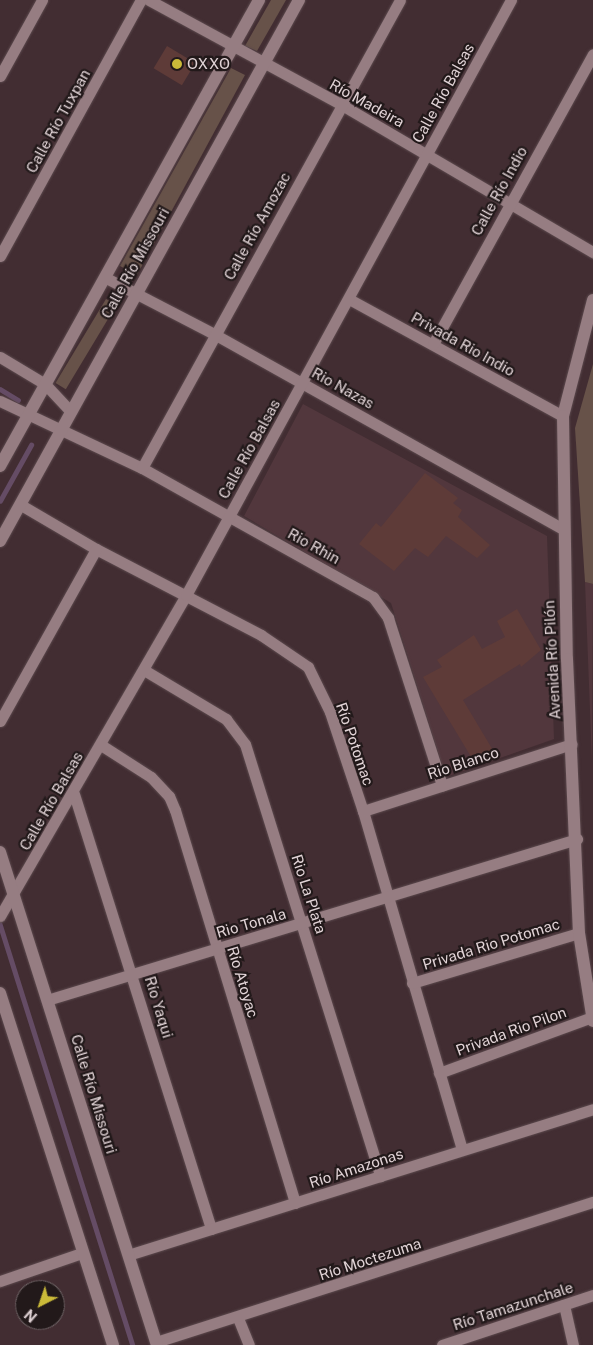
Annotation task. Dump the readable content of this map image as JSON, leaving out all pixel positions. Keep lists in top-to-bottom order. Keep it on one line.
{"streets":{"street":["Calle Río Balsas","Río Madeira","Calle Río Tuxpan","Calle Río Indio","Calle Río Amozac","Calle Río Missouri","Privada Rio Indio","Rio Nazas","Rio Rhin","Avenida Río Pilón","Río Potomac","Rio Blanco","Rio La Plata","Rio Tonala","Privada Rio Potomac","Río Atoyac","Río Yaqui","Privada Rio Pilon","Río Amazonas","Río Moctezuma","Río Tamazunchale"]},"crossings":[["Calle Río Balsas","Río Madeira"],["Calle Río Balsas","Calle Río Missouri"],["Calle Río Balsas","Privada Rio Indio"],["Calle Río Balsas","Rio Nazas"],["Calle Río Balsas","Rio Rhin"],["Calle Río Balsas","Río Potomac"],["Calle Río Balsas","Rio La Plata"],["Calle Río Balsas","Río Atoyac"],["Calle Río Balsas","Río Yaqui"],["Río Madeira","Calle Río Indio"],["Río Madeira","Calle Río Amozac"],["Río Madeira","Calle Río Missouri"],["Calle Río Indio","Privada Rio Indio"],["Calle Río Amozac","Rio Nazas"],["Calle Río Amozac","Rio Rhin"],["Calle Río Missouri","Rio Nazas"],["Calle Río Missouri","Rio Rhin"],["Calle Río Missouri","Río Potomac"],["Calle Río Missouri","Rio Tonala"],["Calle Río Missouri","Río Amazonas"],["Calle Río Missouri","Río Moctezuma"],["Privada Rio Indio","Avenida Río Pilón"],["Rio Nazas","Avenida Río Pilón"],["Rio Rhin","Rio Blanco"],["Avenida Río Pilón","Rio Blanco"],["Avenida Río Pilón","Rio Tonala"],["Avenida Río Pilón","Privada Rio Potomac"],["Avenida Río Pilón","Privada Rio Pilon"],["Río Potomac","Rio Blanco"],["Río Potomac","Rio Tonala"],["Río Potomac","Privada Rio Potomac"],["Río Potomac","Privada Rio Pilon"],["Río Potomac","Río Amazonas"],["Rio La Plata","Rio Tonala"],["Rio La Plata","Río Amazonas"],["Rio Tonala","Río Atoyac"],["Rio Tonala","Río Yaqui"],["Río Atoyac","Río Amazonas"],["Río Yaqui","Río Amazonas"]],"places":["OXXO"],"north":"bottom left"}
